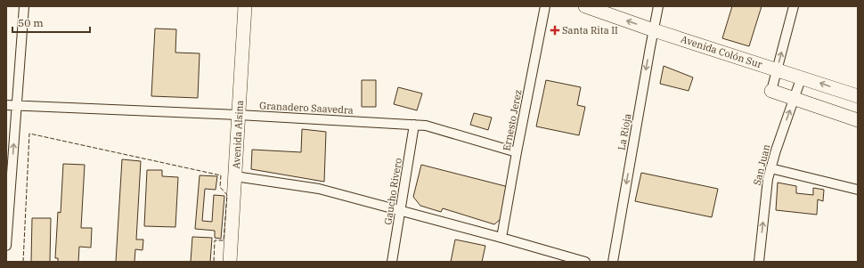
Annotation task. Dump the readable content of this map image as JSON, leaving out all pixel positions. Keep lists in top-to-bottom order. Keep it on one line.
{"streets":{"main road":["Avenida Colón Sur","Avenida Alsina"],"street":["Granadero Saavedra","Ernesto Jerez","La Rioja","San Juan","Gaucho Rivero"]},"crossings":[["Avenida Colón Sur","La Rioja"],["Avenida Colón Sur","San Juan"],["Granadero Saavedra","Ernesto Jerez"],["Granadero Saavedra","Avenida Alsina"],["Granadero Saavedra","Gaucho Rivero"]],"one_way":["La Rioja","San Juan"],"places":{"health":["Santa Rita II"]},"scale_bar":"50 m"}
